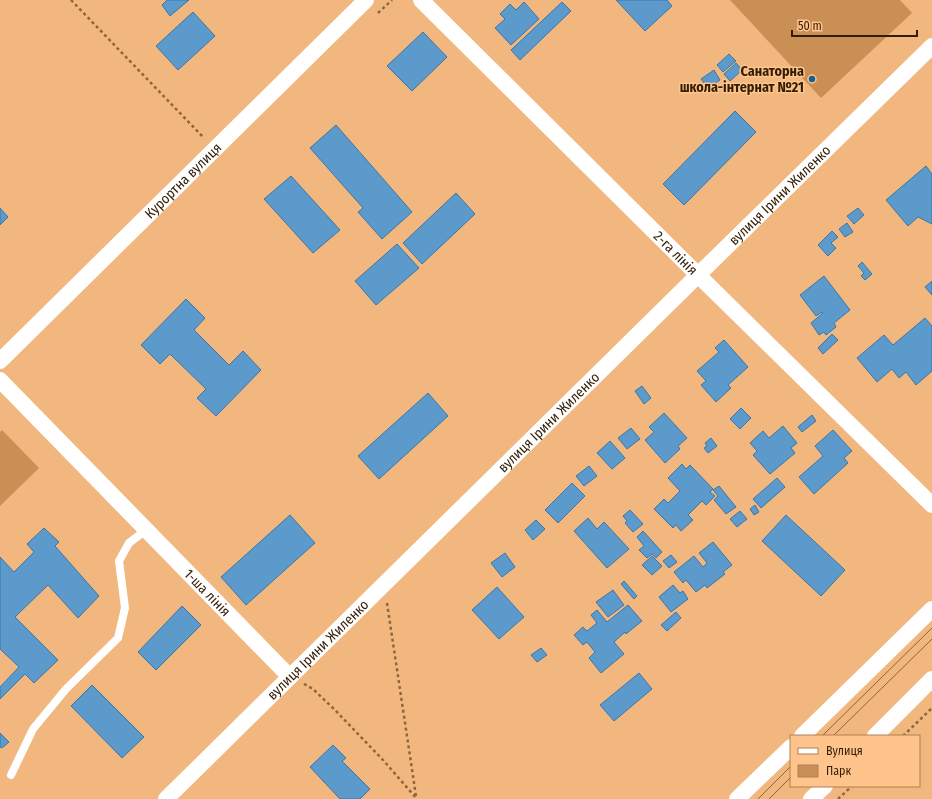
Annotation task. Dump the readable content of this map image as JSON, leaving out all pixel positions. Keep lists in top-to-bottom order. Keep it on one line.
{"streets":{"street":["Курортна вулиця","вулиця Ірини Жиленко","2-га лінія","1-ша лінія"]},"crossings":[["вулиця Ірини Жиленко","2-га лінія"],["вулиця Ірини Жиленко","1-ша лінія"]],"places":["Санаторна школа-інтернат №21"],"legend":["Вулиця","Парк"],"scale_bar":"50 m"}
